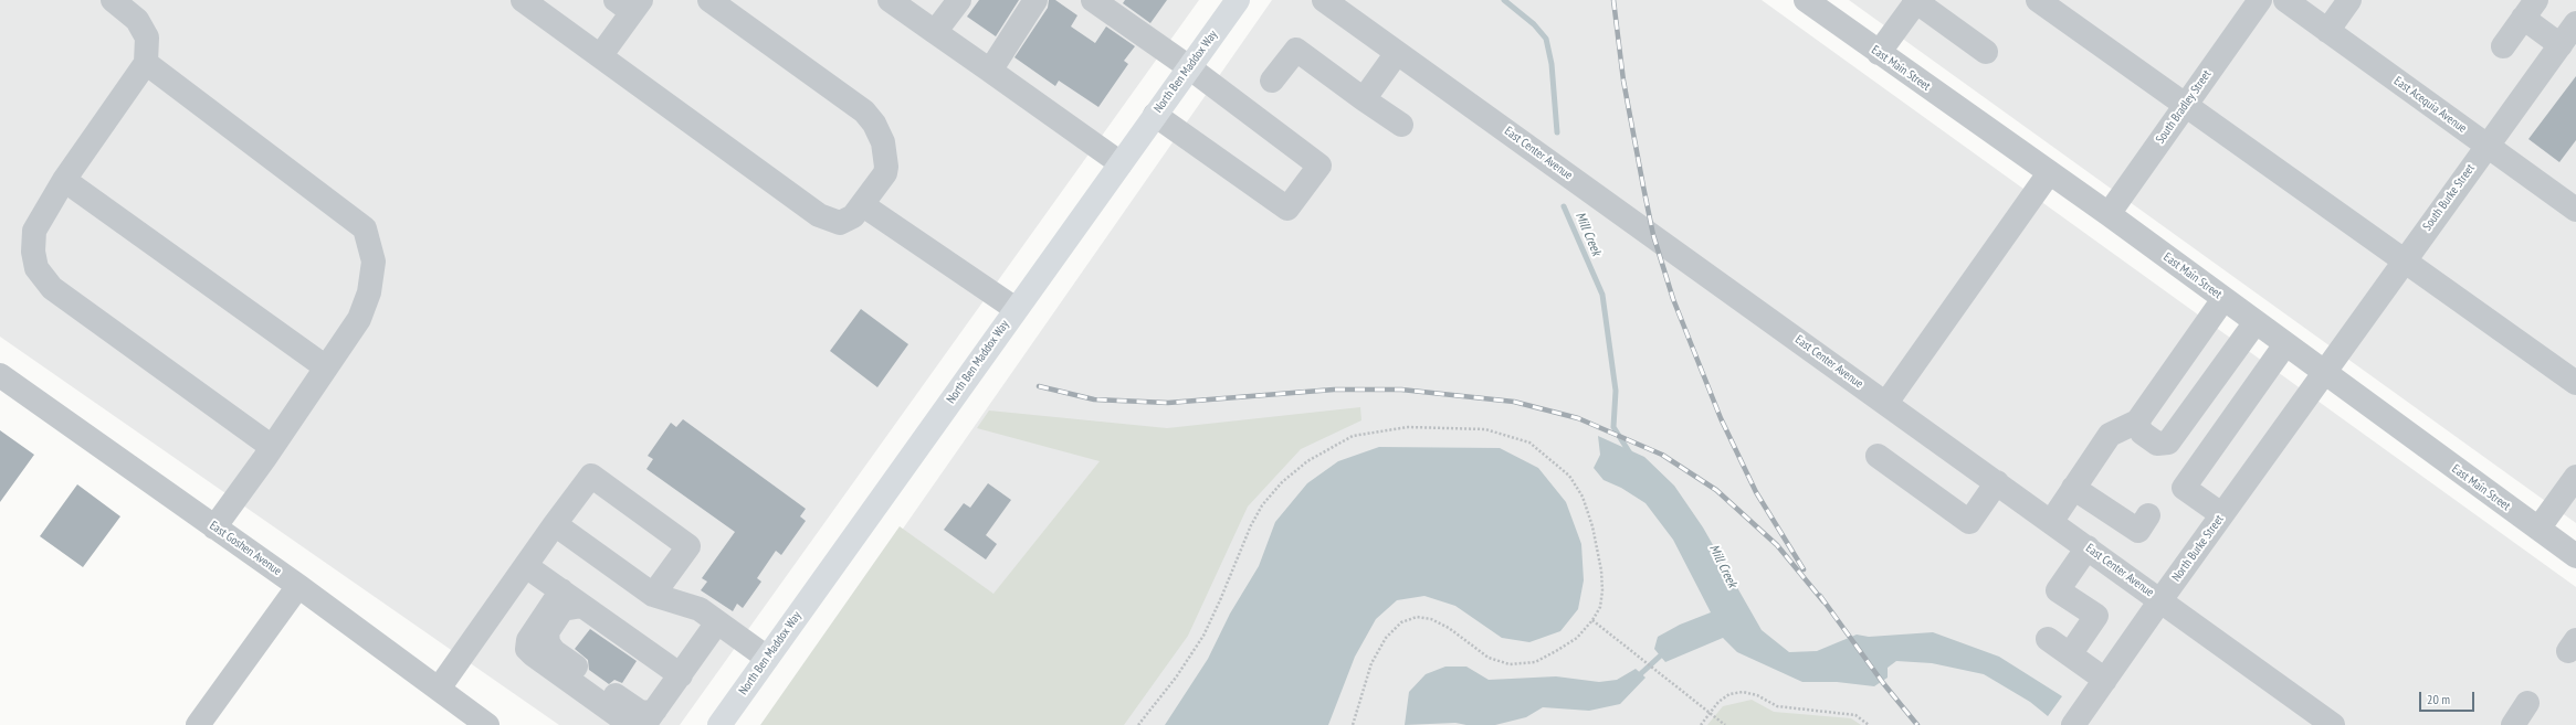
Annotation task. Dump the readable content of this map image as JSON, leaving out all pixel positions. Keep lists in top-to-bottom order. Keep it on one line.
{"streets":{"main road":["North Ben Maddox Way"],"street":["East Main Street","East Acequia Avenue","South Bradley Street","East Center Avenue","South Burke Street","East Goshen Avenue","North Burke Street"]},"crossings":[["East Main Street","South Bradley Street"],["East Main Street","South Burke Street"],["East Main Street","North Burke Street"],["East Acequia Avenue","South Burke Street"],["East Center Avenue","North Burke Street"],["South Burke Street","North Burke Street"]],"water":["Mill Creek"],"scale_bar":"20 m"}
